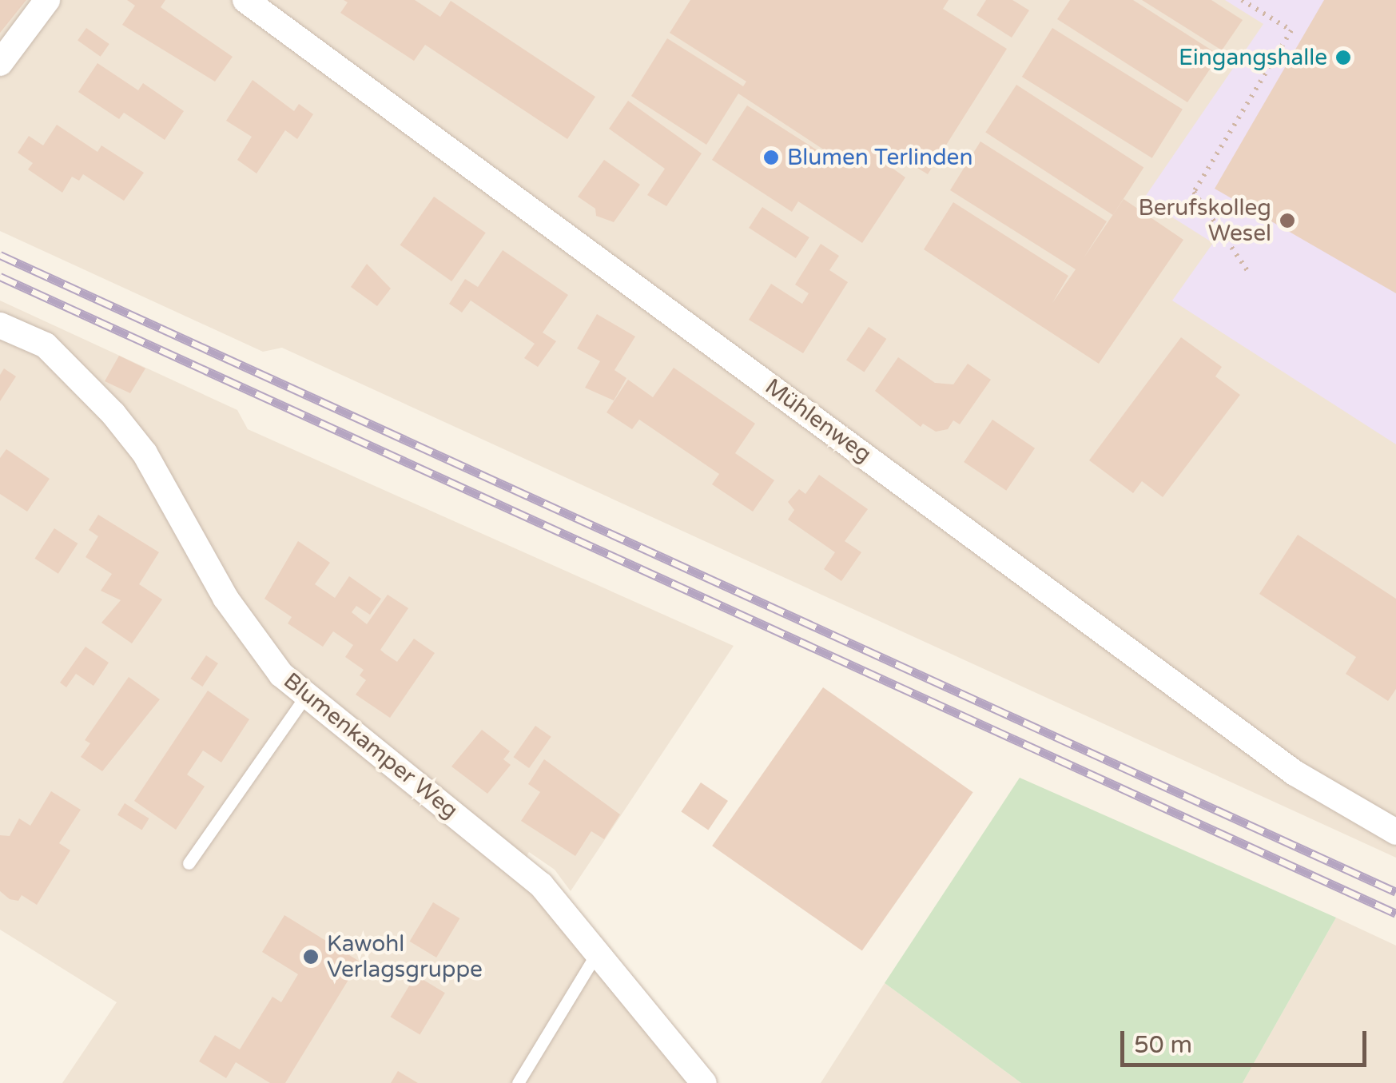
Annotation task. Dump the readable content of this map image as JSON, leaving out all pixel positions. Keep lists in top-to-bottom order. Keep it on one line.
{"streets":{"street":["Mühlenweg","Blumenkamper Weg"]},"places":["Eingangshalle","Blumen Terlinden","Berufskolleg Wesel","Kawohl Verlagsgruppe"],"scale_bar":"50 m"}
